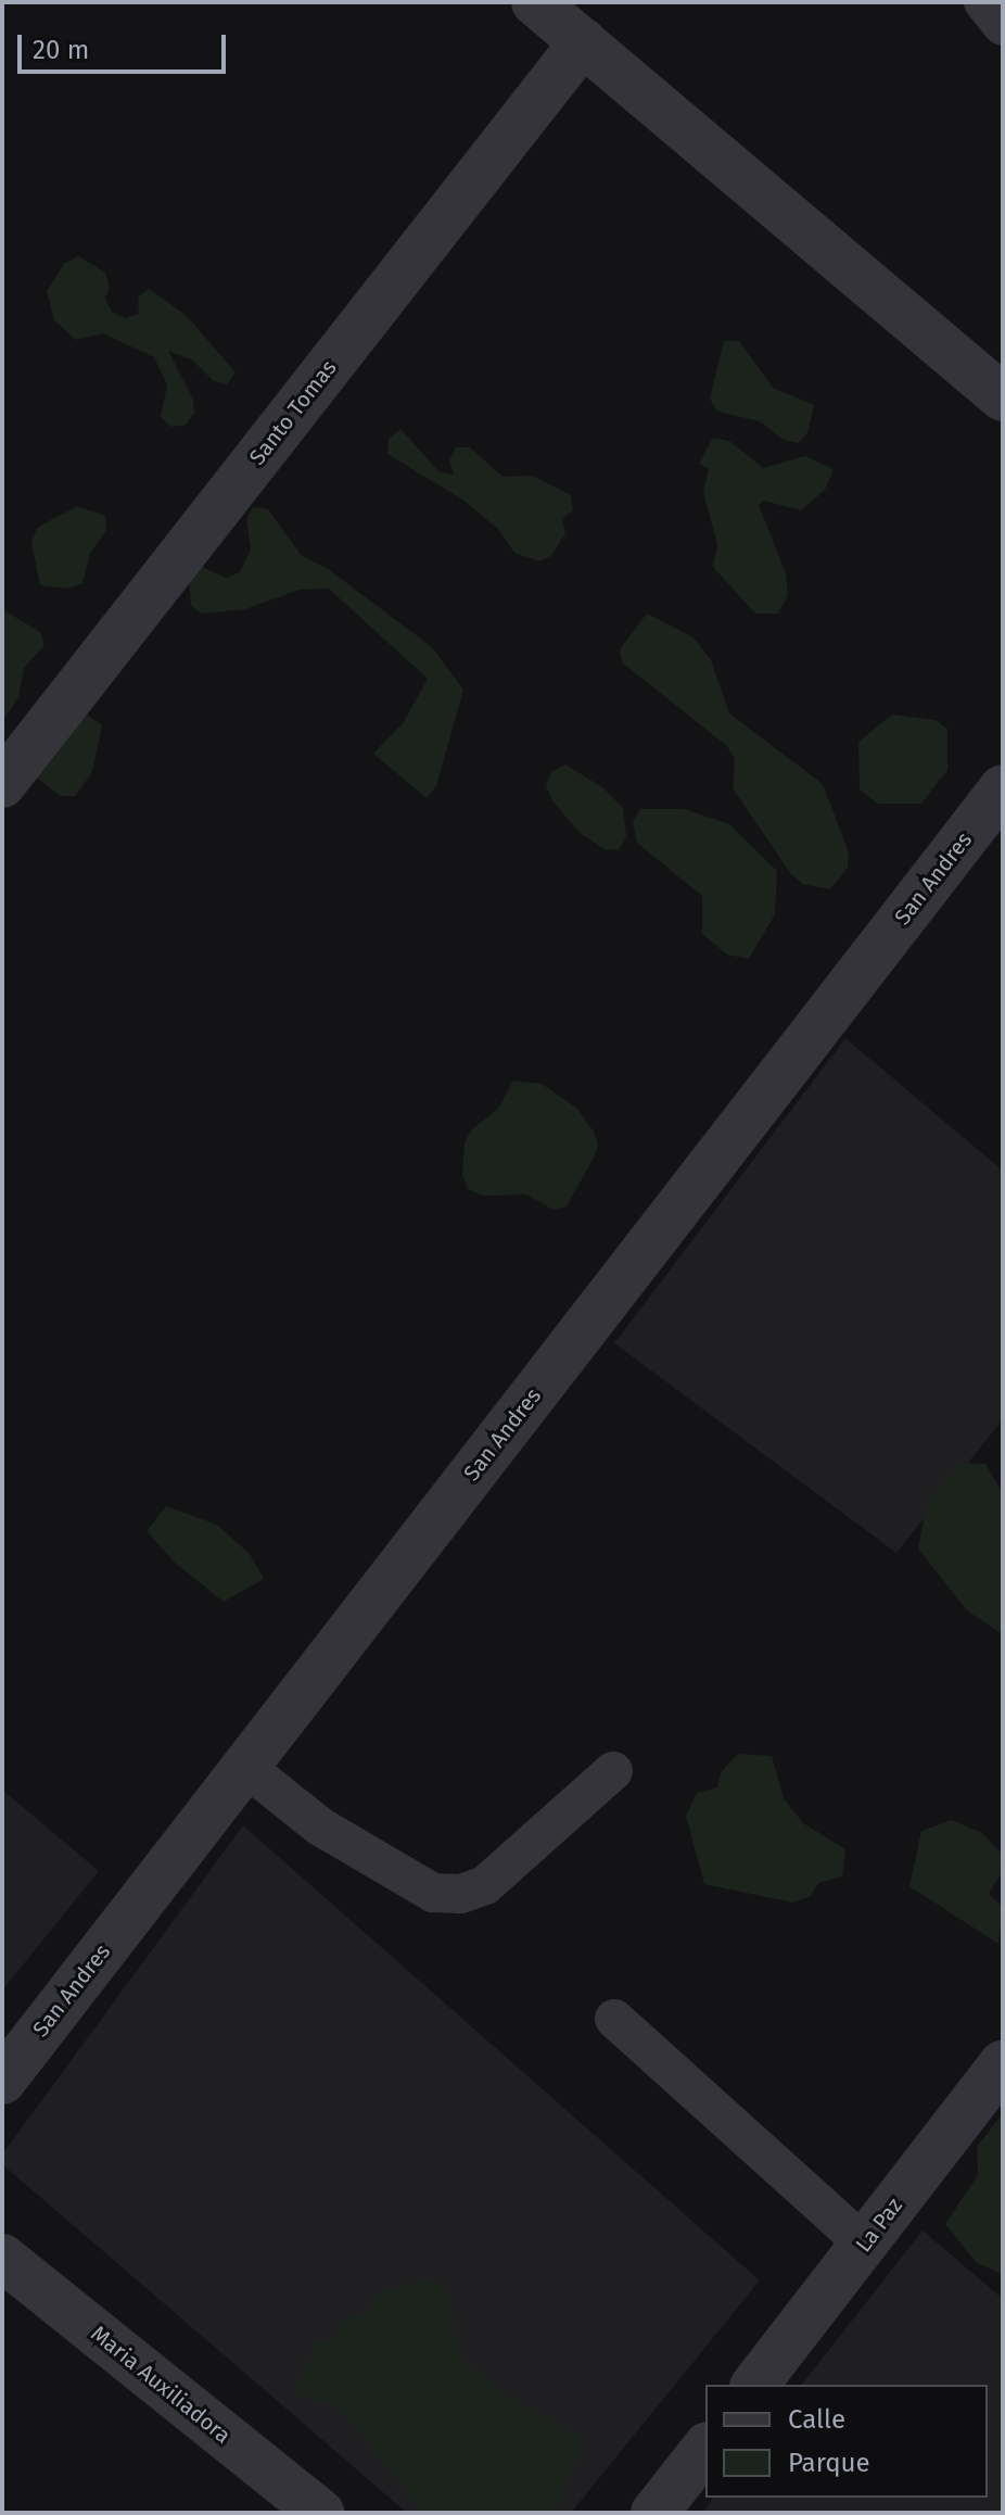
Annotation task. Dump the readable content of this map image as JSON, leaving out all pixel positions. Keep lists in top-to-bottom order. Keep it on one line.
{"streets":{"street":["Santo Tomas","San Andres","La Paz","Maria Auxiliadora"]},"legend":["Calle","Parque"],"scale_bar":"20 m"}
